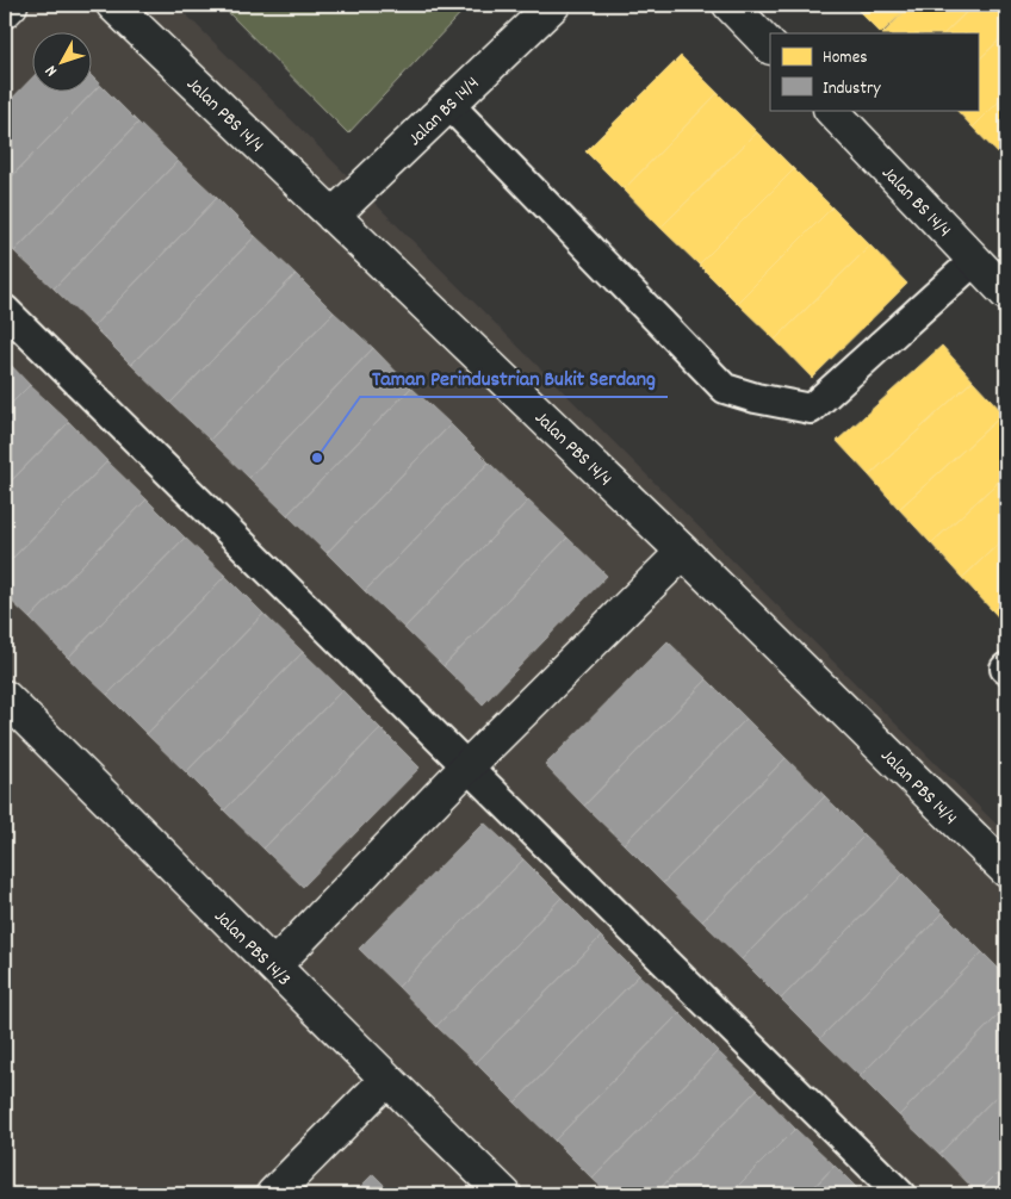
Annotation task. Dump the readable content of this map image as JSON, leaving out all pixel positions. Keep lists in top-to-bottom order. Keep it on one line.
{"streets":{"street":["Jalan BS 14/4","Jalan PBS 14/4","Jalan PBS 14/3"]},"crossings":[["Jalan BS 14/4","Jalan PBS 14/4"]],"places":["Taman Perindustrian Bukit Serdang"],"legend":["Homes","Industry"],"north":"bottom left"}
